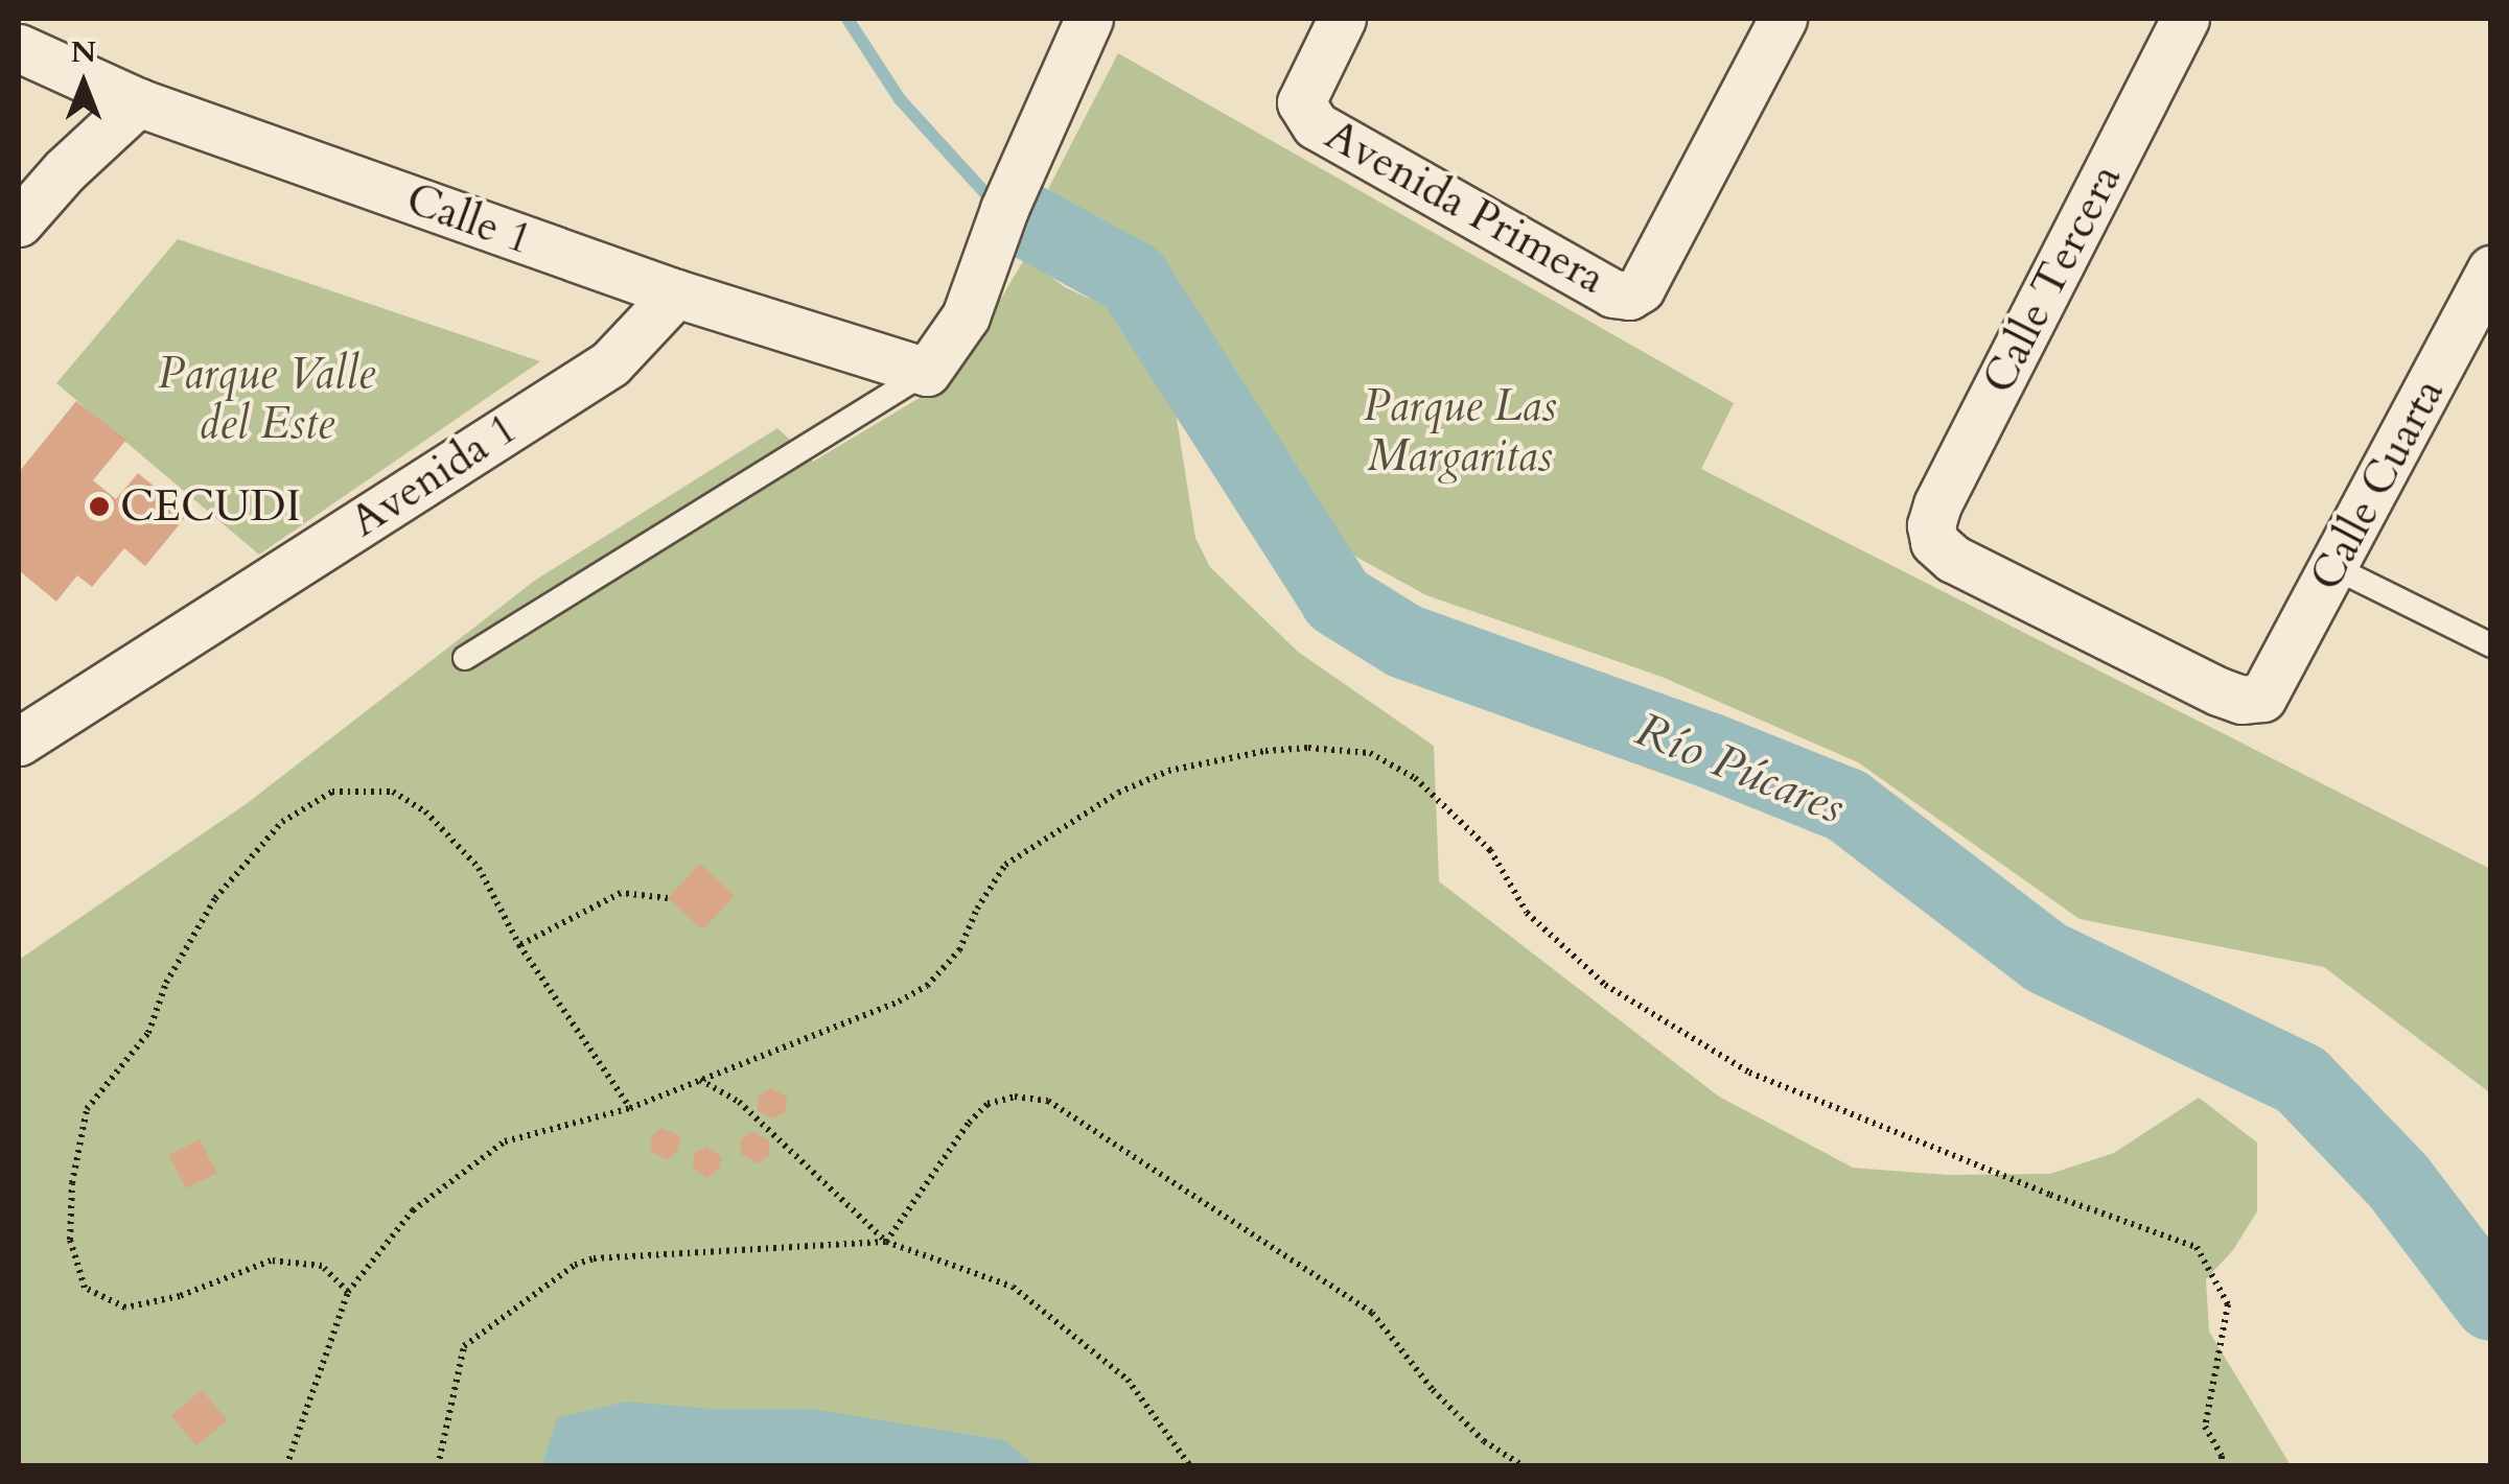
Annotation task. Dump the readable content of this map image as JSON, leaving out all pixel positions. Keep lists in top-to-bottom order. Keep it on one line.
{"streets":{"street":["Avenida Primera","Calle 1","Calle Tercera","Avenida 1","Calle Cuarta"]},"crossings":[["Calle 1","Avenida 1"],["Calle Tercera","Calle Cuarta"]],"water":["Río Púcares"],"parks":["Parque Valle del Este","Parque Las Margaritas"],"places":["CECUDI"],"north":"top"}
